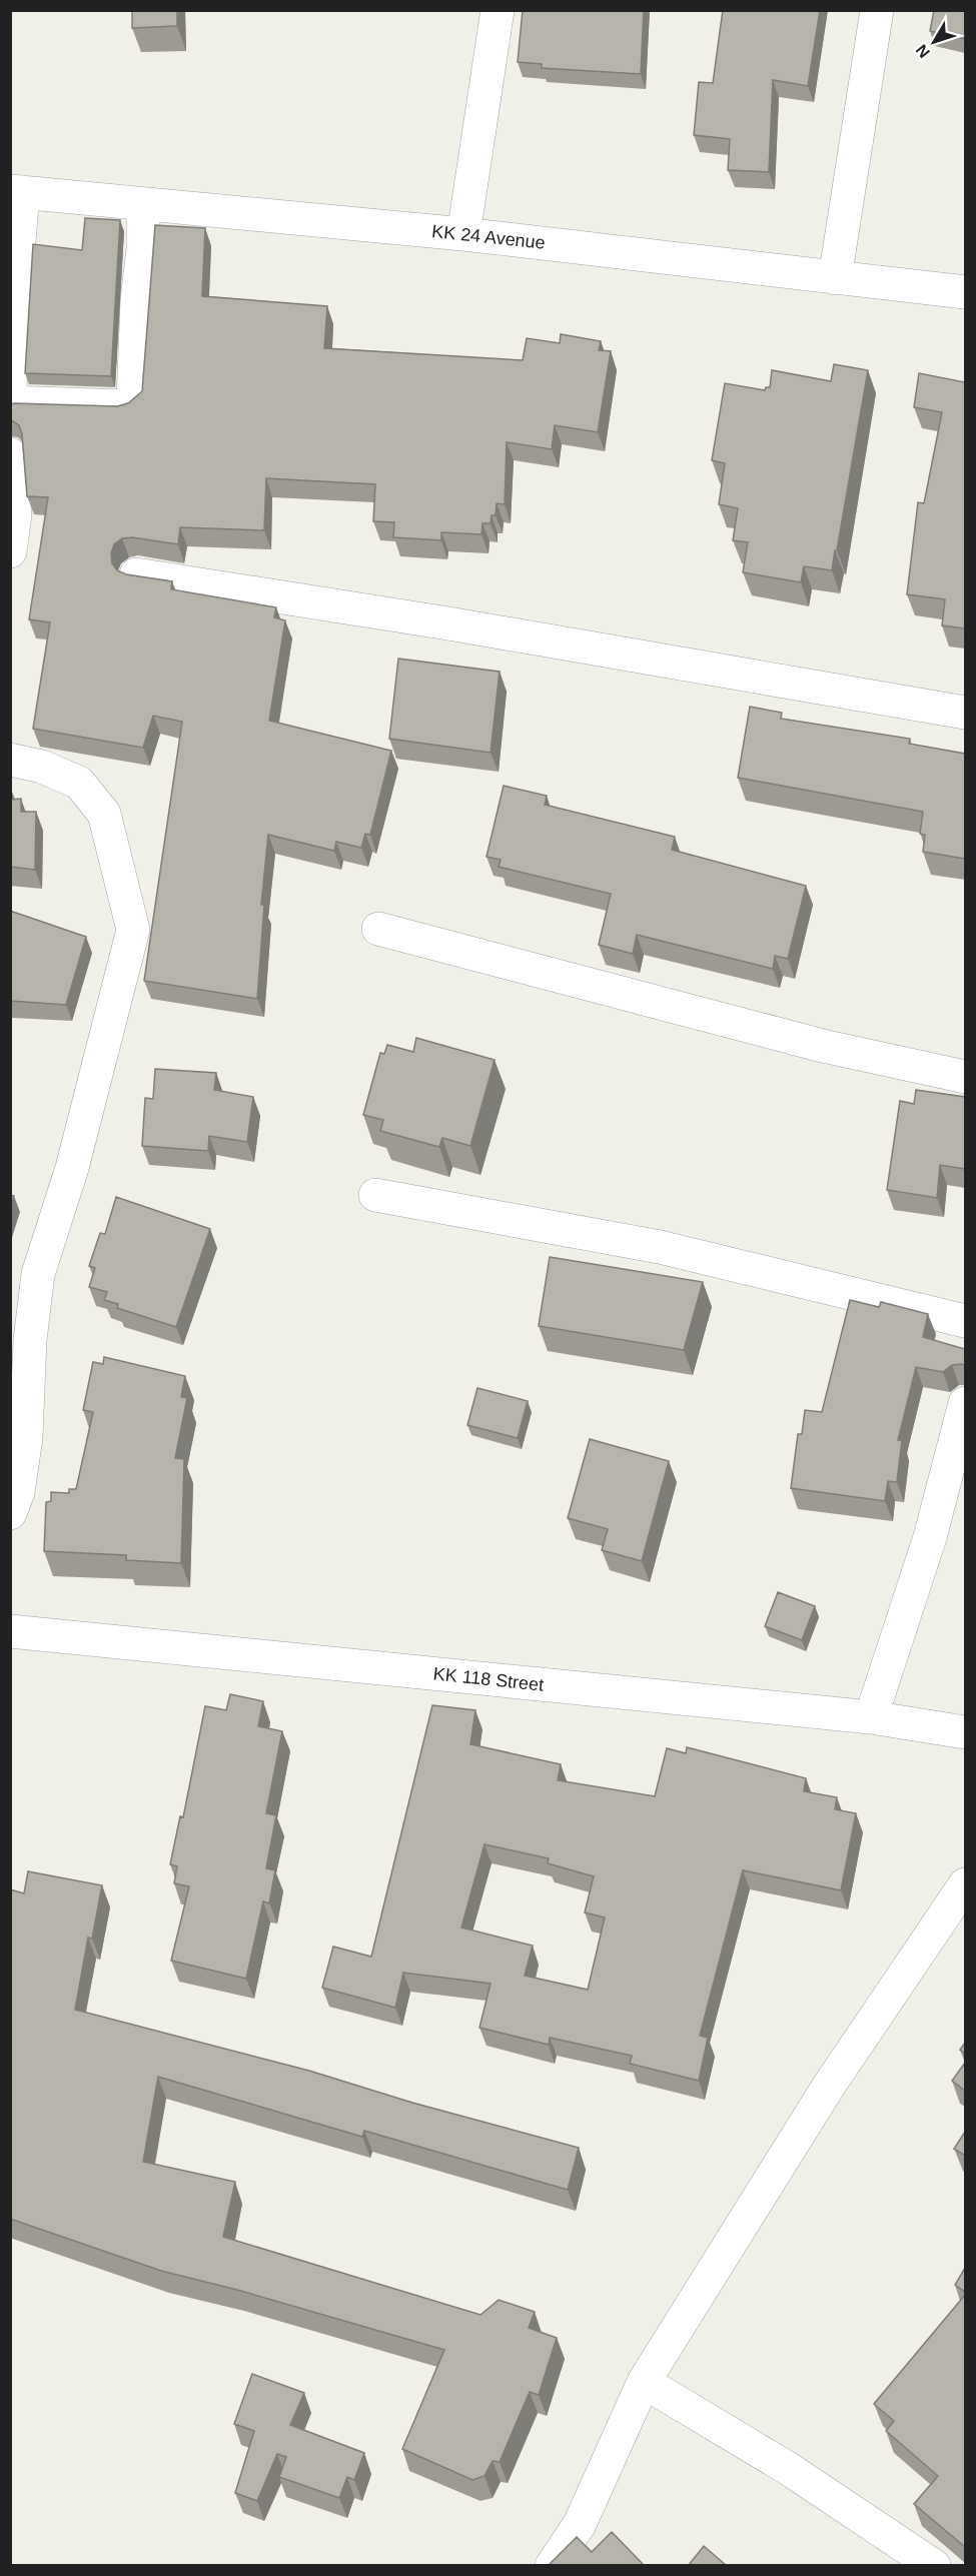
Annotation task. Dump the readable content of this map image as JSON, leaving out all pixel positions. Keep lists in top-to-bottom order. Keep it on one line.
{"streets":{"street":["KK 24 Avenue","KK 118 Street"]},"north":"bottom left"}
